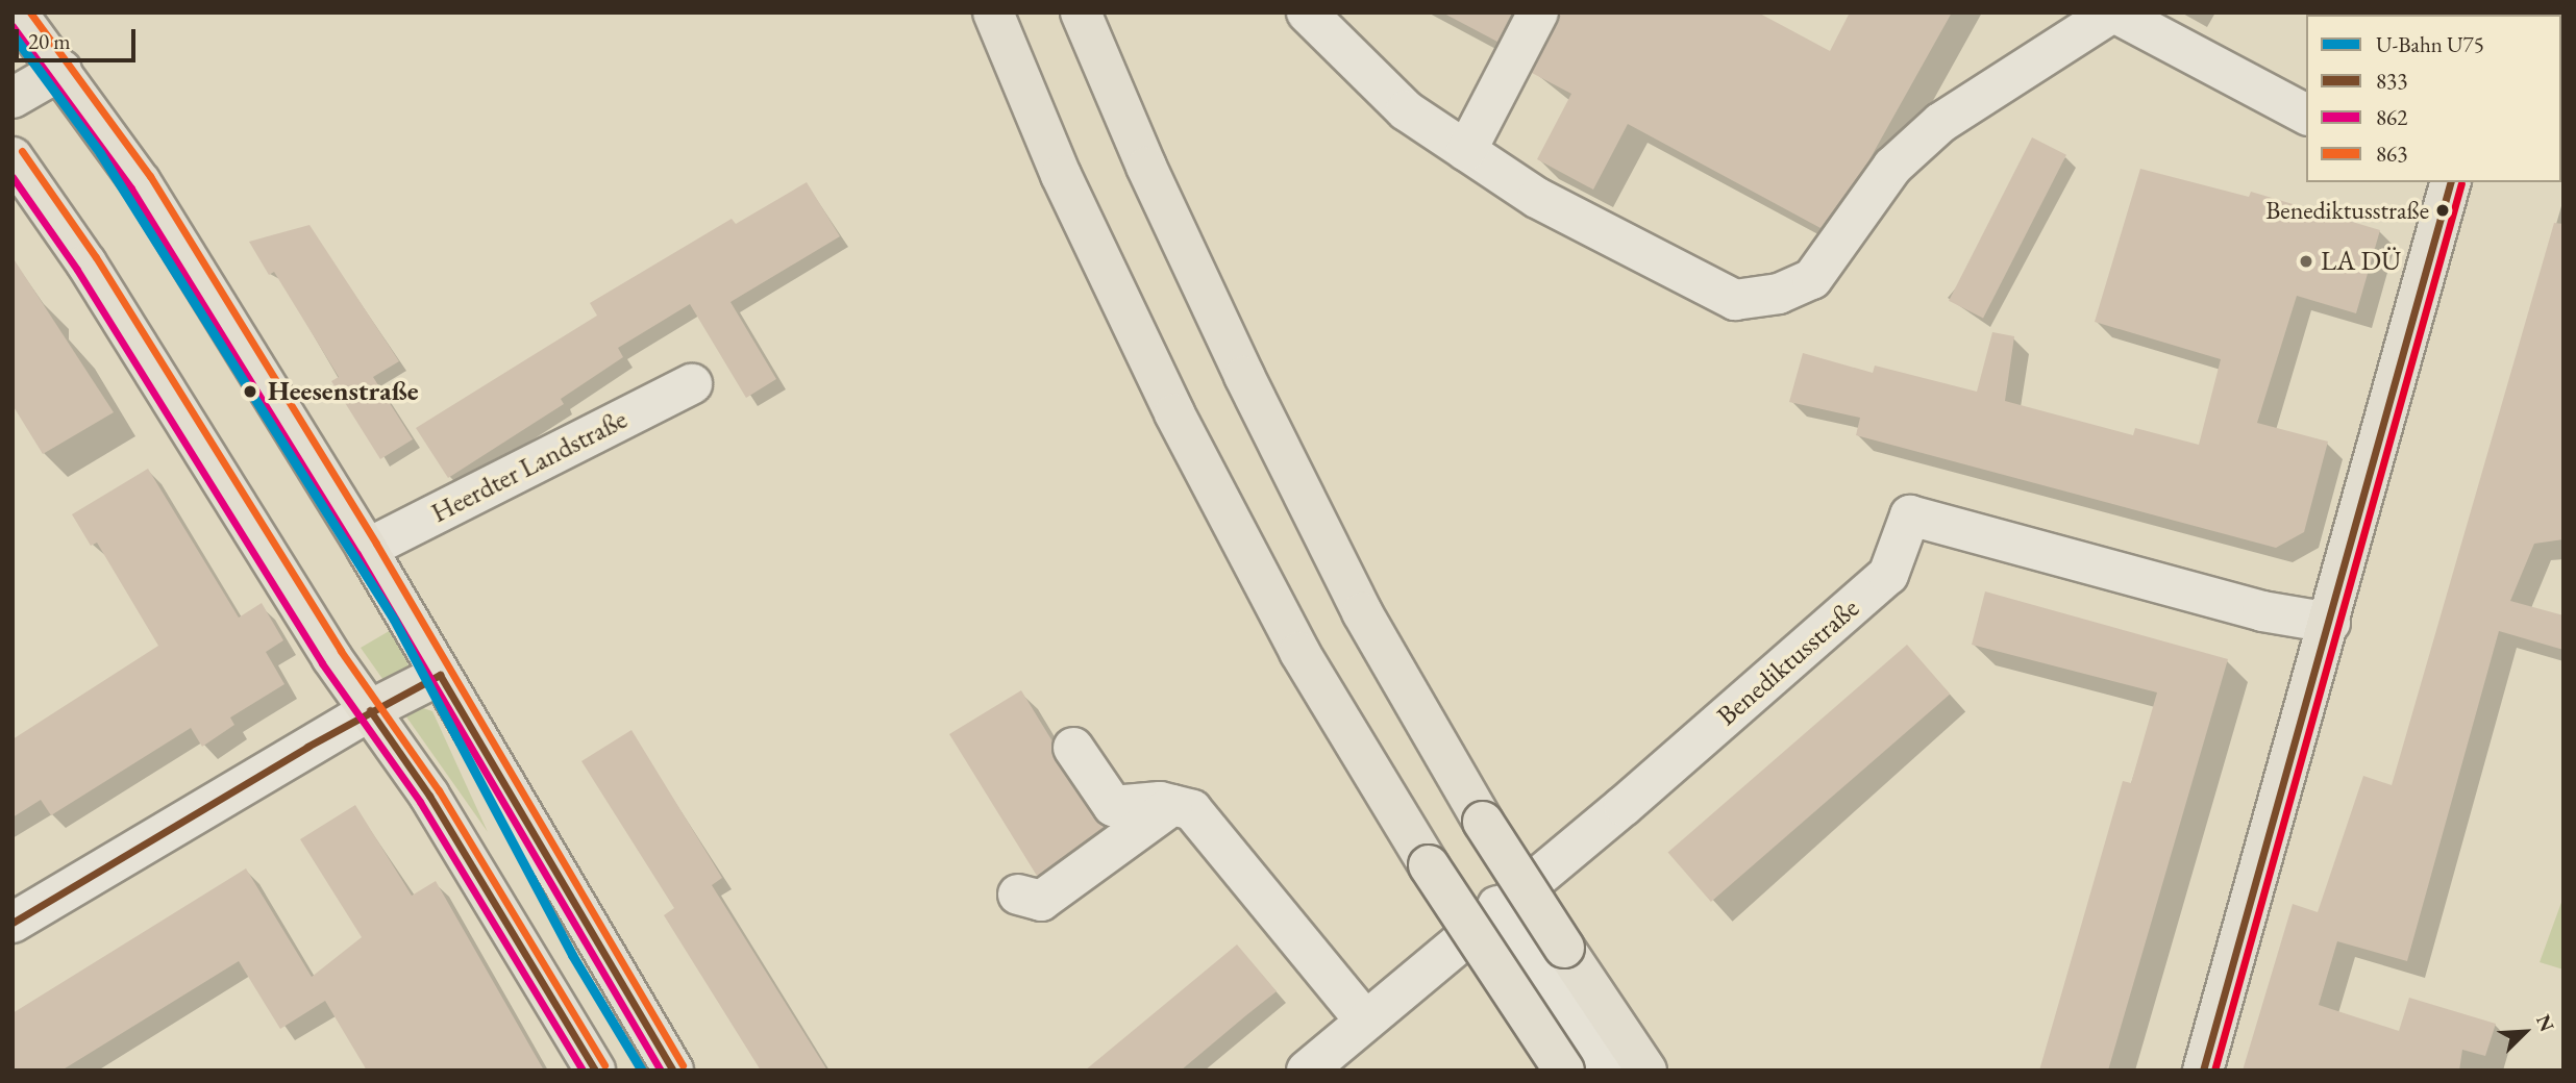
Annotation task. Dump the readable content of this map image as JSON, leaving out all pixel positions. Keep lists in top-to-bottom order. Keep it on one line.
{"streets":{"street":["Heerdter Landstraße","Benediktusstraße"]},"places":["Benediktusstraße","LA DÜ","Heesenstraße"],"lines":["transit line 863","transit line 862","metro line U75","transit line 833"],"legend":["U-Bahn U75","833","862","863"],"scale_bar":"20 m","north":"top right"}
